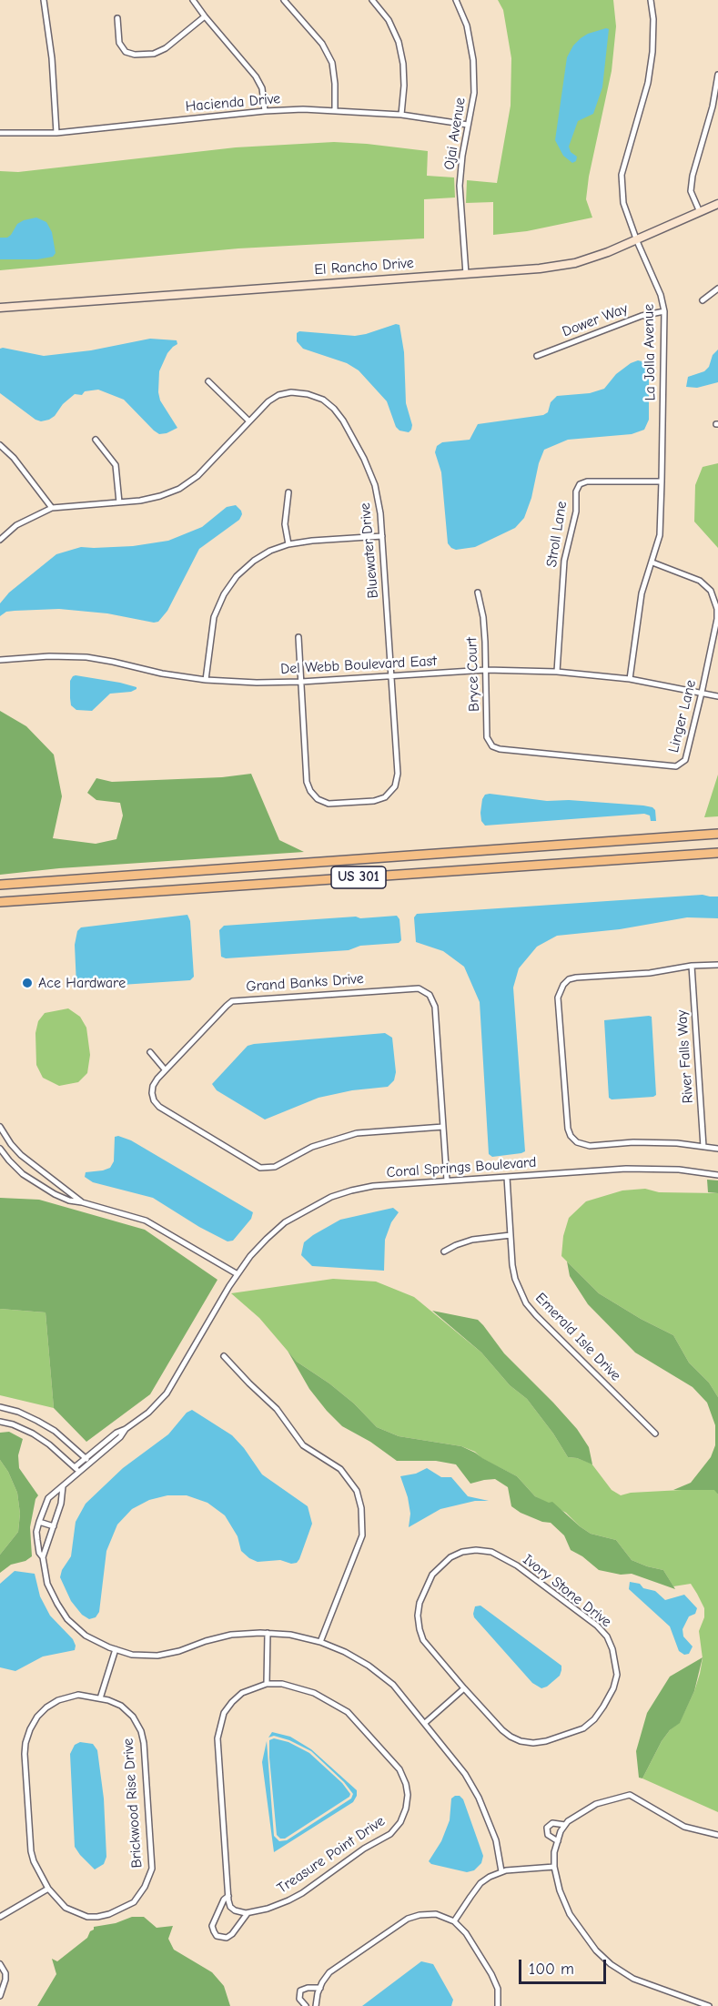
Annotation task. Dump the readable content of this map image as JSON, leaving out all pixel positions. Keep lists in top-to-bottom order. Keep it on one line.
{"streets":{"main road":["US 301"],"street":["Hacienda Drive","Ojai Avenue","El Rancho Drive","Dower Way","La Jolla Avenue","Stroll Lane","Bluewater Drive","Del Webb Boulevard East","Bryce Court","Linger Lane","Grand Banks Drive","River Falls Way","Coral Springs Boulevard","Emerald Isle Drive","Ivory Stone Drive","Brickwood Rise Drive","Treasure Point Drive"]},"crossings":[["Hacienda Drive","Ojai Avenue"],["Ojai Avenue","El Rancho Drive"],["El Rancho Drive","La Jolla Avenue"],["Dower Way","La Jolla Avenue"],["La Jolla Avenue","Stroll Lane"],["La Jolla Avenue","Del Webb Boulevard East"],["La Jolla Avenue","Linger Lane"],["Stroll Lane","Del Webb Boulevard East"],["Bluewater Drive","Del Webb Boulevard East"],["Del Webb Boulevard East","Bryce Court"],["Del Webb Boulevard East","Linger Lane"],["Bryce Court","Linger Lane"],["Grand Banks Drive","Coral Springs Boulevard"],["Coral Springs Boulevard","Emerald Isle Drive"]],"places":["Ace Hardware"],"scale_bar":"100 m"}
